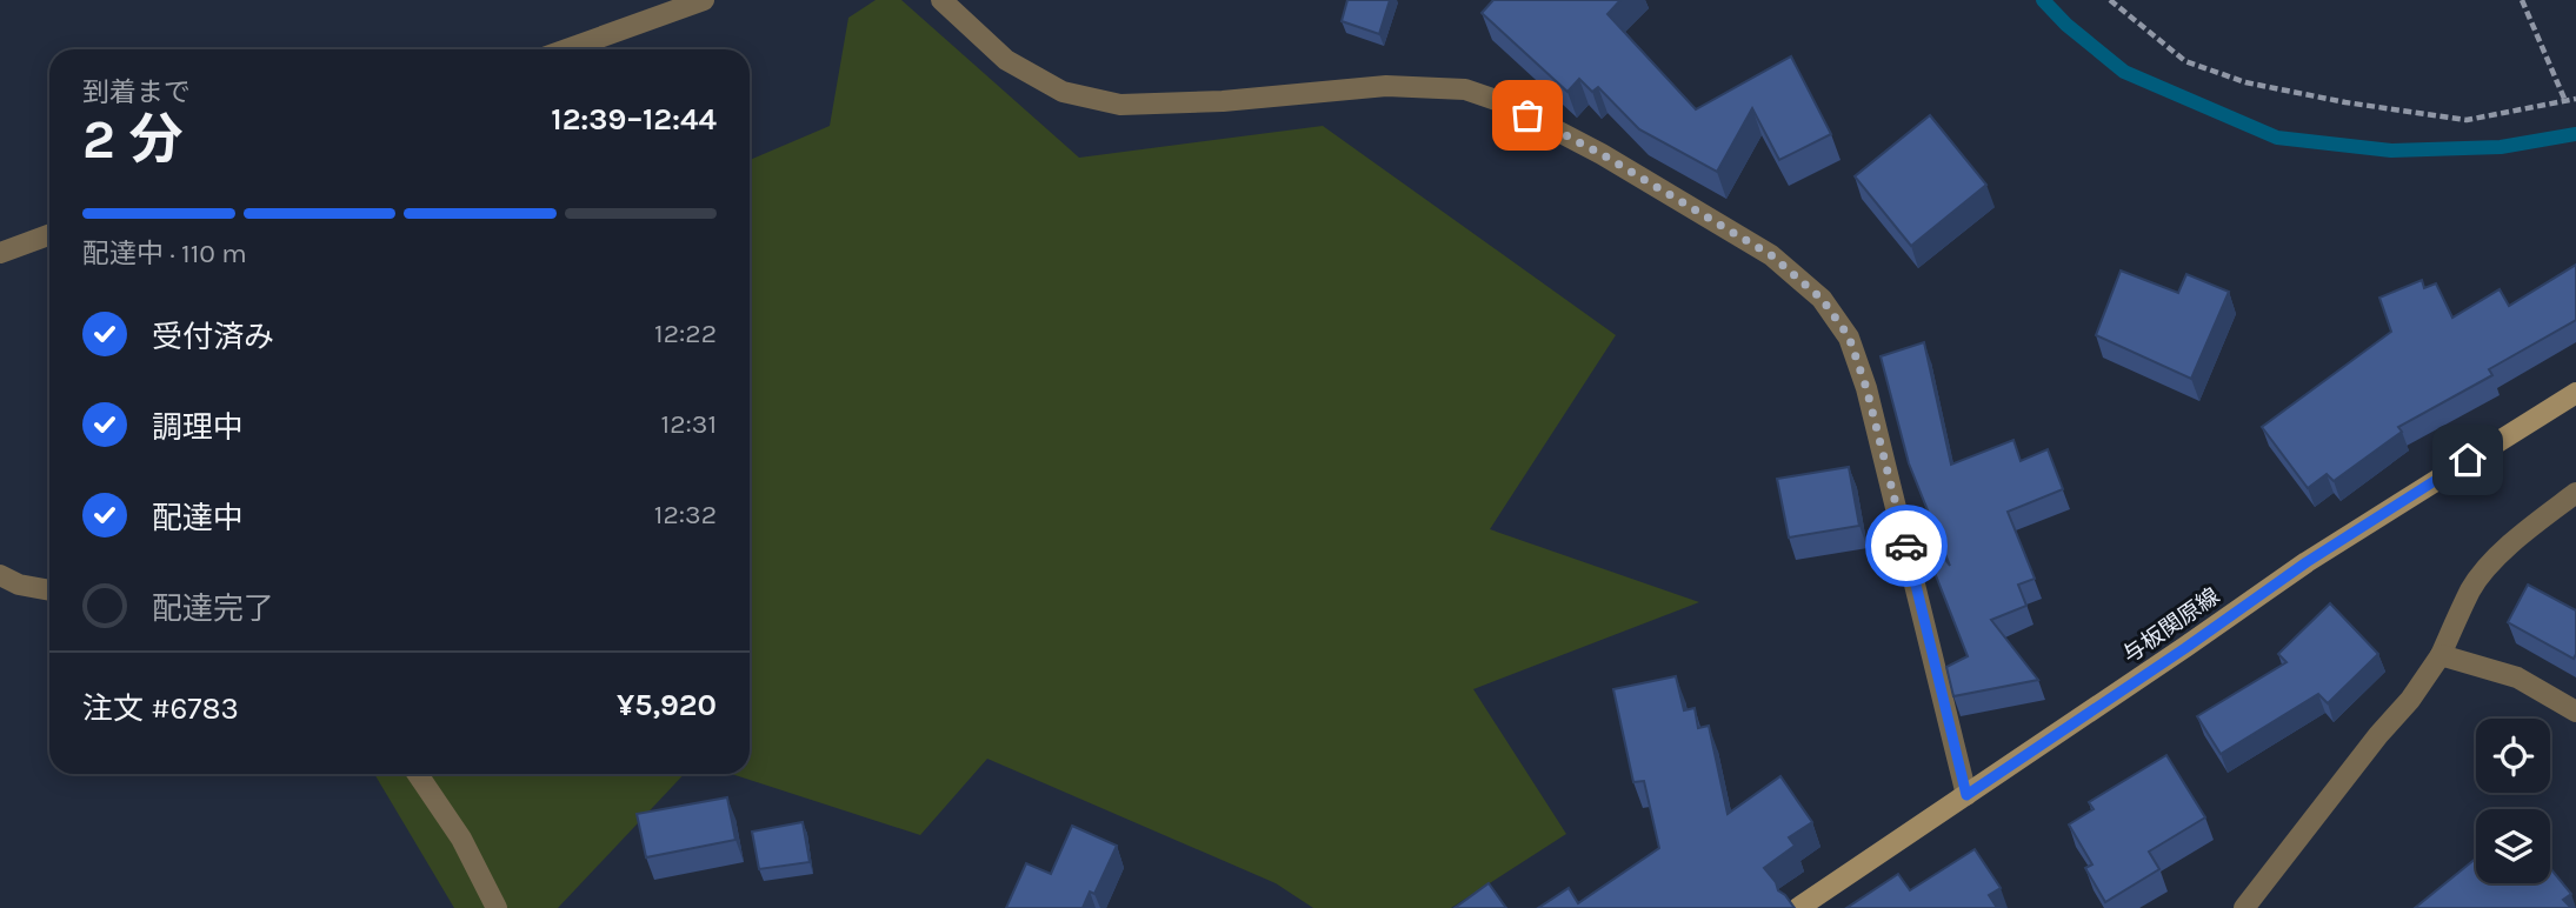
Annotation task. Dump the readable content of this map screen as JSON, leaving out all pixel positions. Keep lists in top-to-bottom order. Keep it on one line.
{"streets":{"main road":["与板関原線"]},"page":{"heading":["2 分","到着まで","12:39–12:44"],"panel":["注文 #6783","¥5,920"],"bar":"配達中 · 110 m","list":[["受付済み","12:22"],["調理中","12:31"],["配達中","12:32"],"配達完了"]}}
